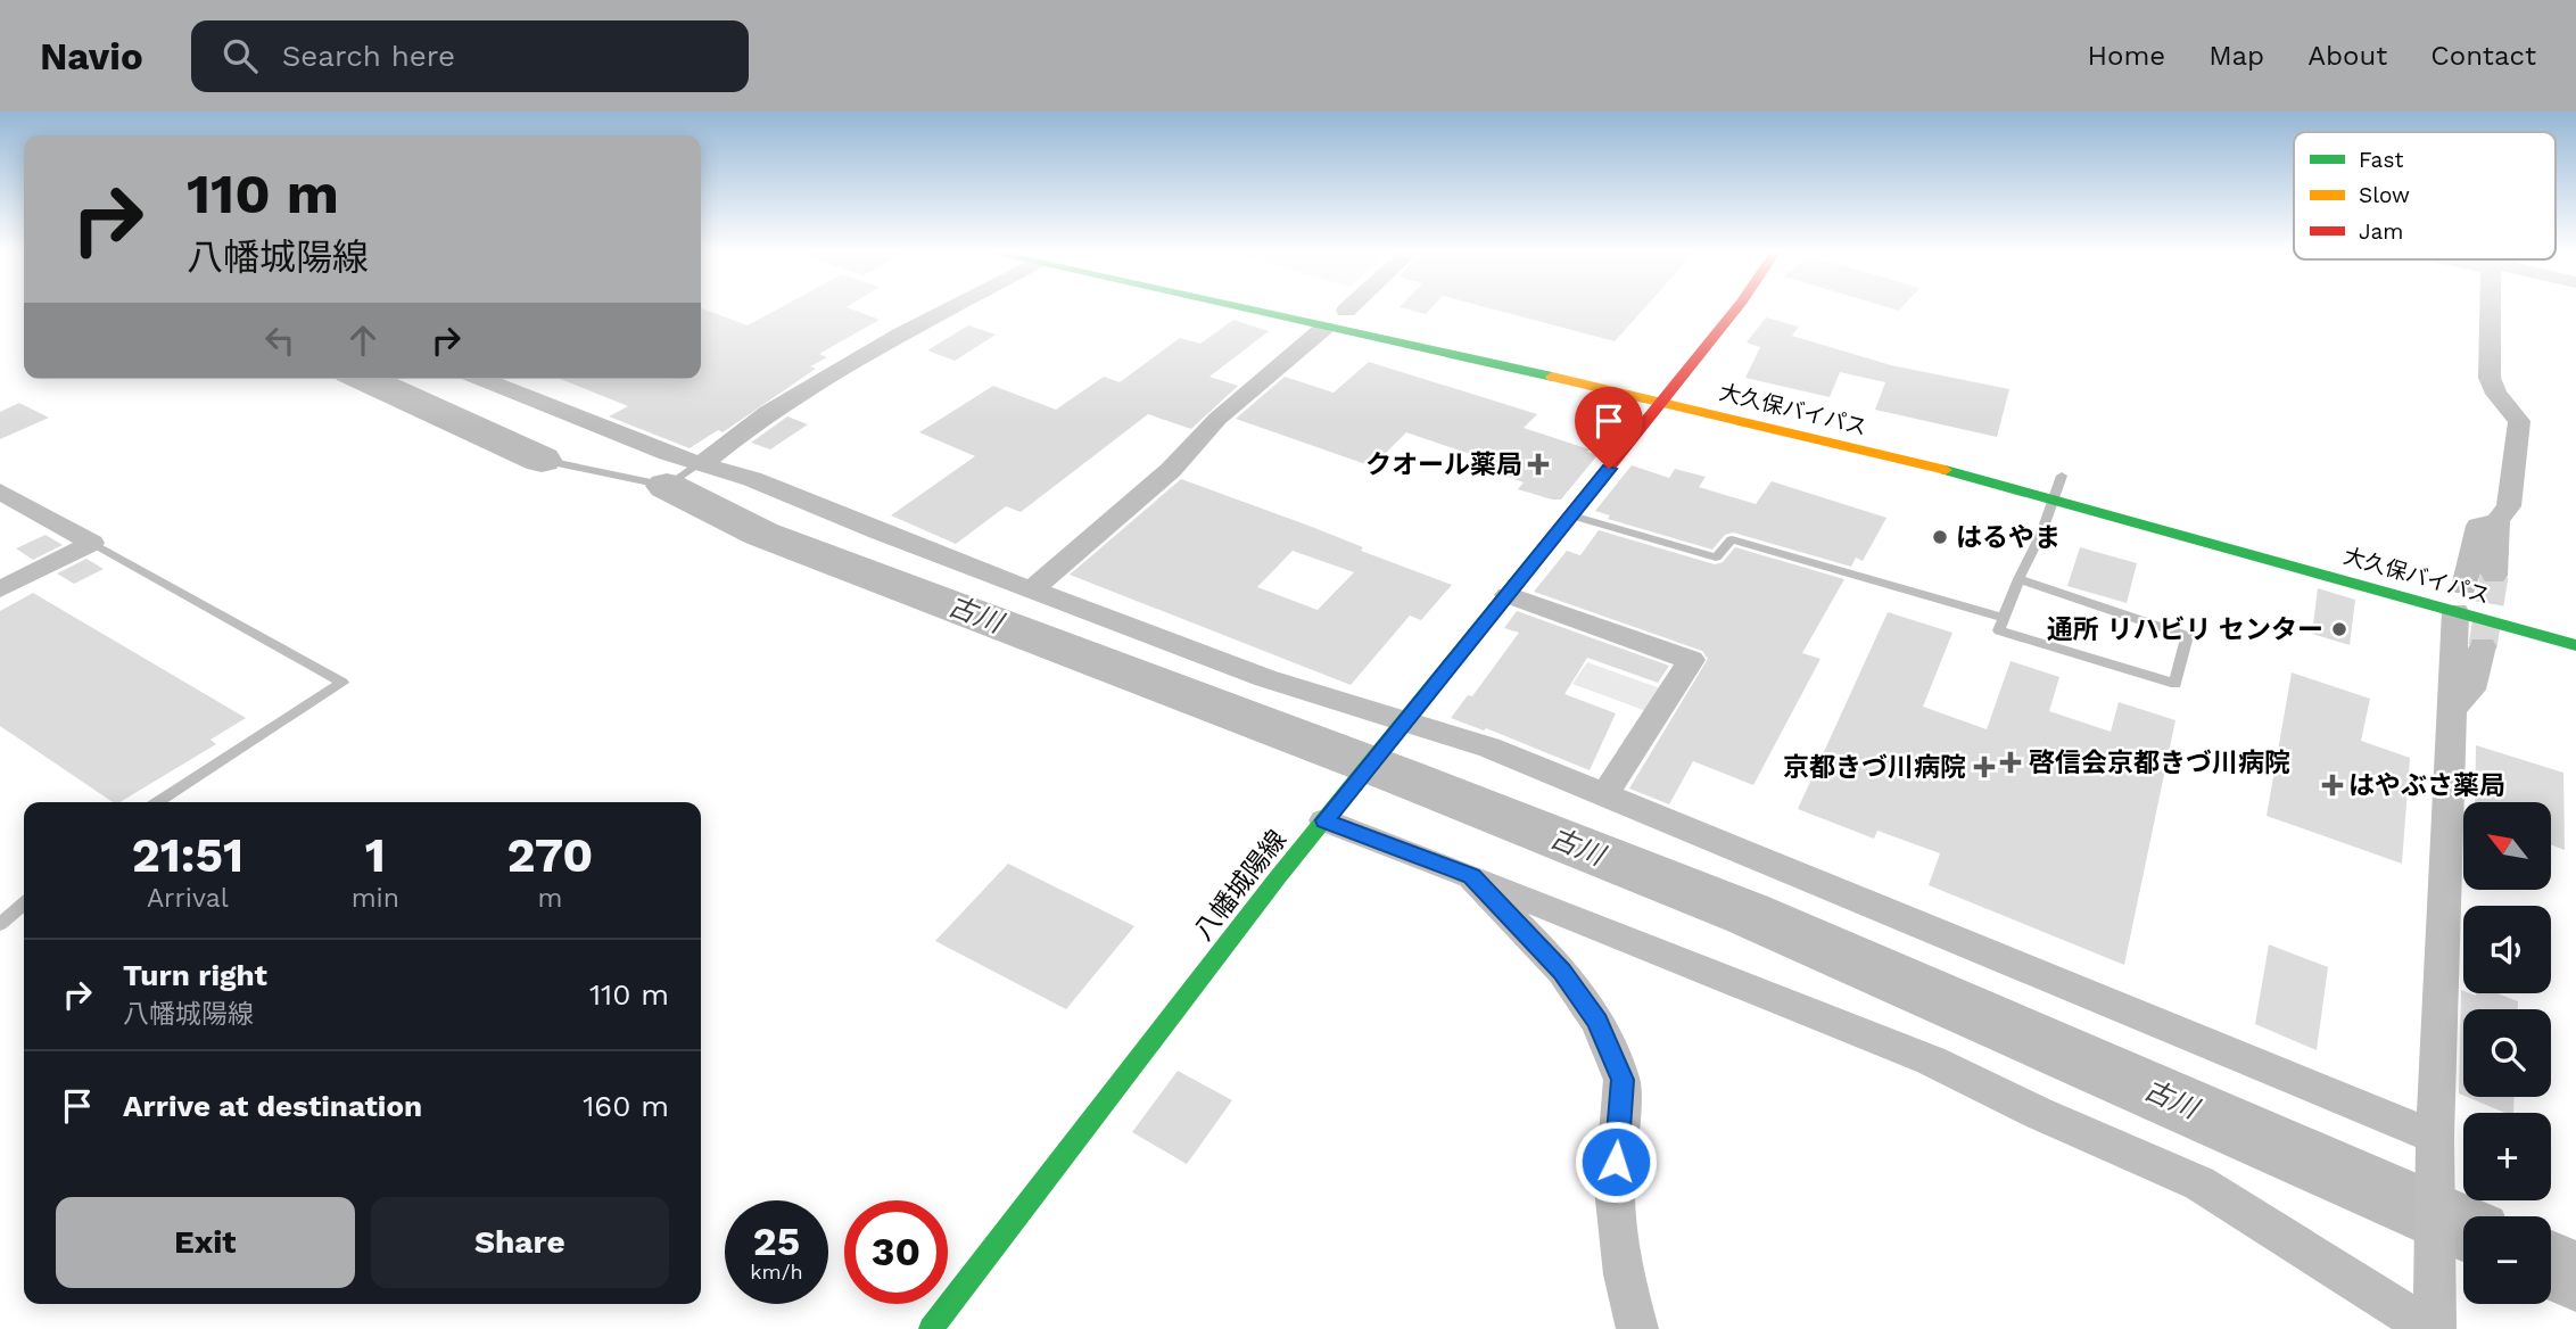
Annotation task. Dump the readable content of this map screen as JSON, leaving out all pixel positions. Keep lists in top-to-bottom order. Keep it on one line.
{"streets":{"main road":["大久保バイパス","八幡城陽線"]},"crossings":[["大久保バイパス","八幡城陽線"]],"water":["古川"],"places":{"health":["クオール薬局","啓信会京都きづ川病院","京都きづ川病院","はやぶさ薬局"],"other":["はるやま","通所 リハビリ センター"]},"legend":["Fast","Slow","Jam"],"north":"top left","page":{"header":"Navio","search":"Search here","nav":["Home","Map","About","Contact"],"turn":["110 m","八幡城陽線"],"map_buttons":["+","−"],"eta":["21:51","Arrival","1","min","270","m"],"list":[{"name":"Turn right","note":"八幡城陽線","value":"110 m"},{"name":"Arrive at destination","value":"160 m"}],"buttons":["Exit","Share"],"speed":"25 km/h","limit":"30"}}
